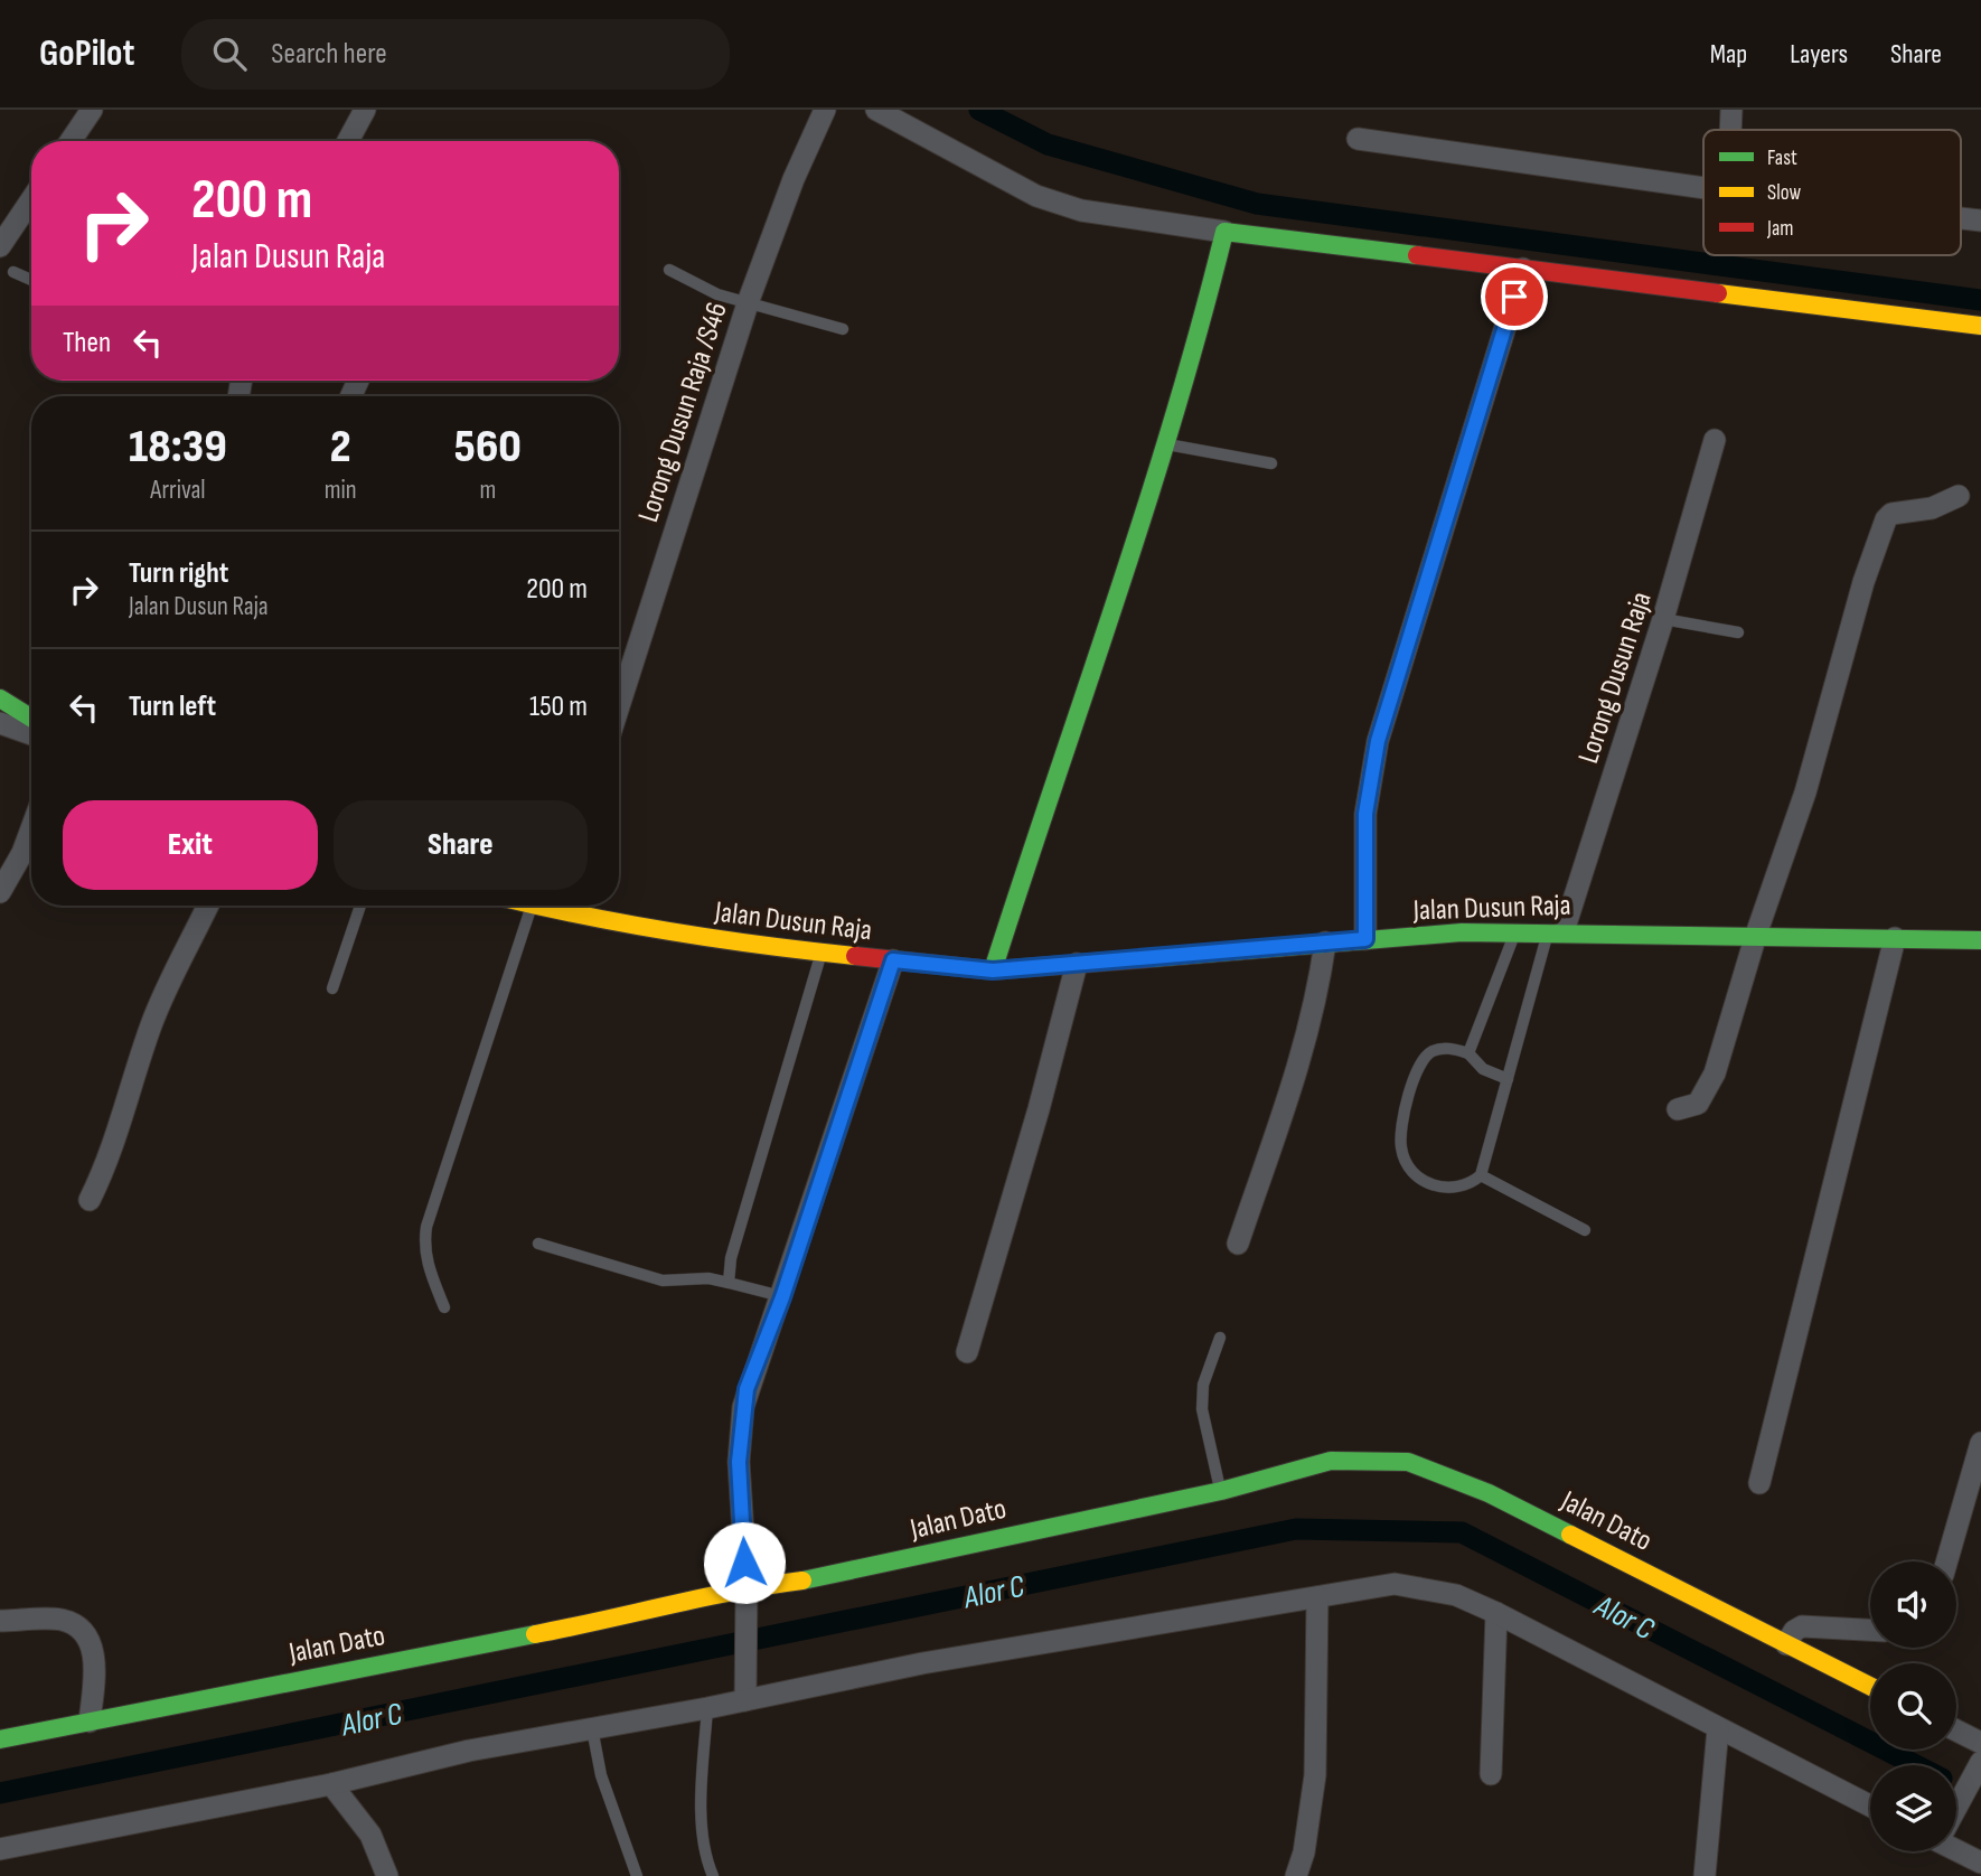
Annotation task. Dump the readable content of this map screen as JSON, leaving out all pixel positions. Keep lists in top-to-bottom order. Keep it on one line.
{"streets":{"street":["Lorong Dusun Raja /S46","Lorong Dusun Raja","Jalan Dusun Raja","Jalan Dato"]},"crossings":[["Lorong Dusun Raja","Jalan Dusun Raja"]],"water":["Alor C"],"legend":["Fast","Slow","Jam"],"page":{"header":"GoPilot","search":"Search here","nav":["Map","Layers","Share"],"turn":["200 m","Jalan Dusun Raja"],"then":"Then","eta":["18:39","Arrival","2","min","560","m"],"list":[{"name":"Turn right","note":"Jalan Dusun Raja","value":"200 m"},{"name":"Turn left","value":"150 m"}],"buttons":["Exit","Share"]}}
